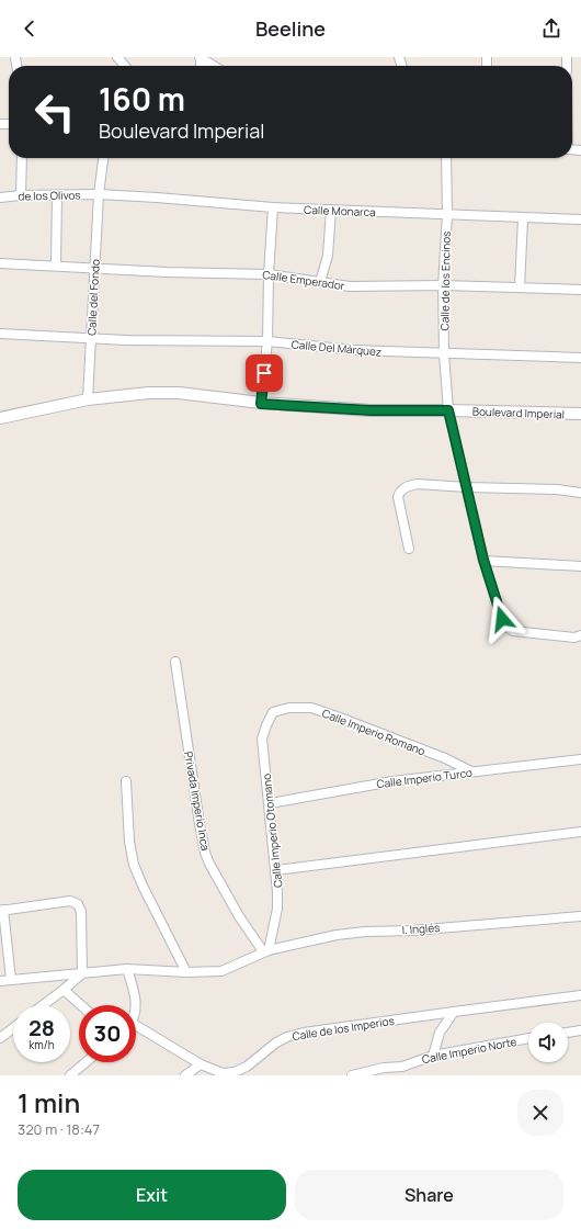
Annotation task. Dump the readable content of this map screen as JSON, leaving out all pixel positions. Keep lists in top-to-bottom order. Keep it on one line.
{"streets":{"street":["de los Olivos","Calle Monarca","Calle Emperador","Calle de los Encinos","Calle del Fondo","Calle Del Márquez","Boulevard Imperial","Calle Imperio Romano","Calle Imperio Turco","Privada Imperio Inca","Calle Imperio Otomano","I. Inglés","Calle de los Imperios","Calle Imperio Norte"]},"crossings":[["de los Olivos","Calle Monarca"],["de los Olivos","Calle del Fondo"],["Calle Monarca","Calle de los Encinos"],["Calle Monarca","Calle del Fondo"],["Calle Emperador","Calle de los Encinos"],["Calle Emperador","Calle del Fondo"],["Calle de los Encinos","Calle Del Márquez"],["Calle de los Encinos","Boulevard Imperial"],["Calle del Fondo","Calle Del Márquez"],["Calle del Fondo","Boulevard Imperial"],["Calle Imperio Romano","Calle Imperio Turco"],["Calle Imperio Romano","Calle Imperio Otomano"],["Calle Imperio Turco","Calle Imperio Otomano"],["Privada Imperio Inca","Calle Imperio Otomano"],["Privada Imperio Inca","I. Inglés"],["Calle Imperio Otomano","I. Inglés"]],"page":{"header":"Beeline","turn":["160 m","Boulevard Imperial"],"speed":"28 km/h","limit":"30","heading":["1 min","320 m · 18:47"],"buttons":["Exit","Share"]}}
